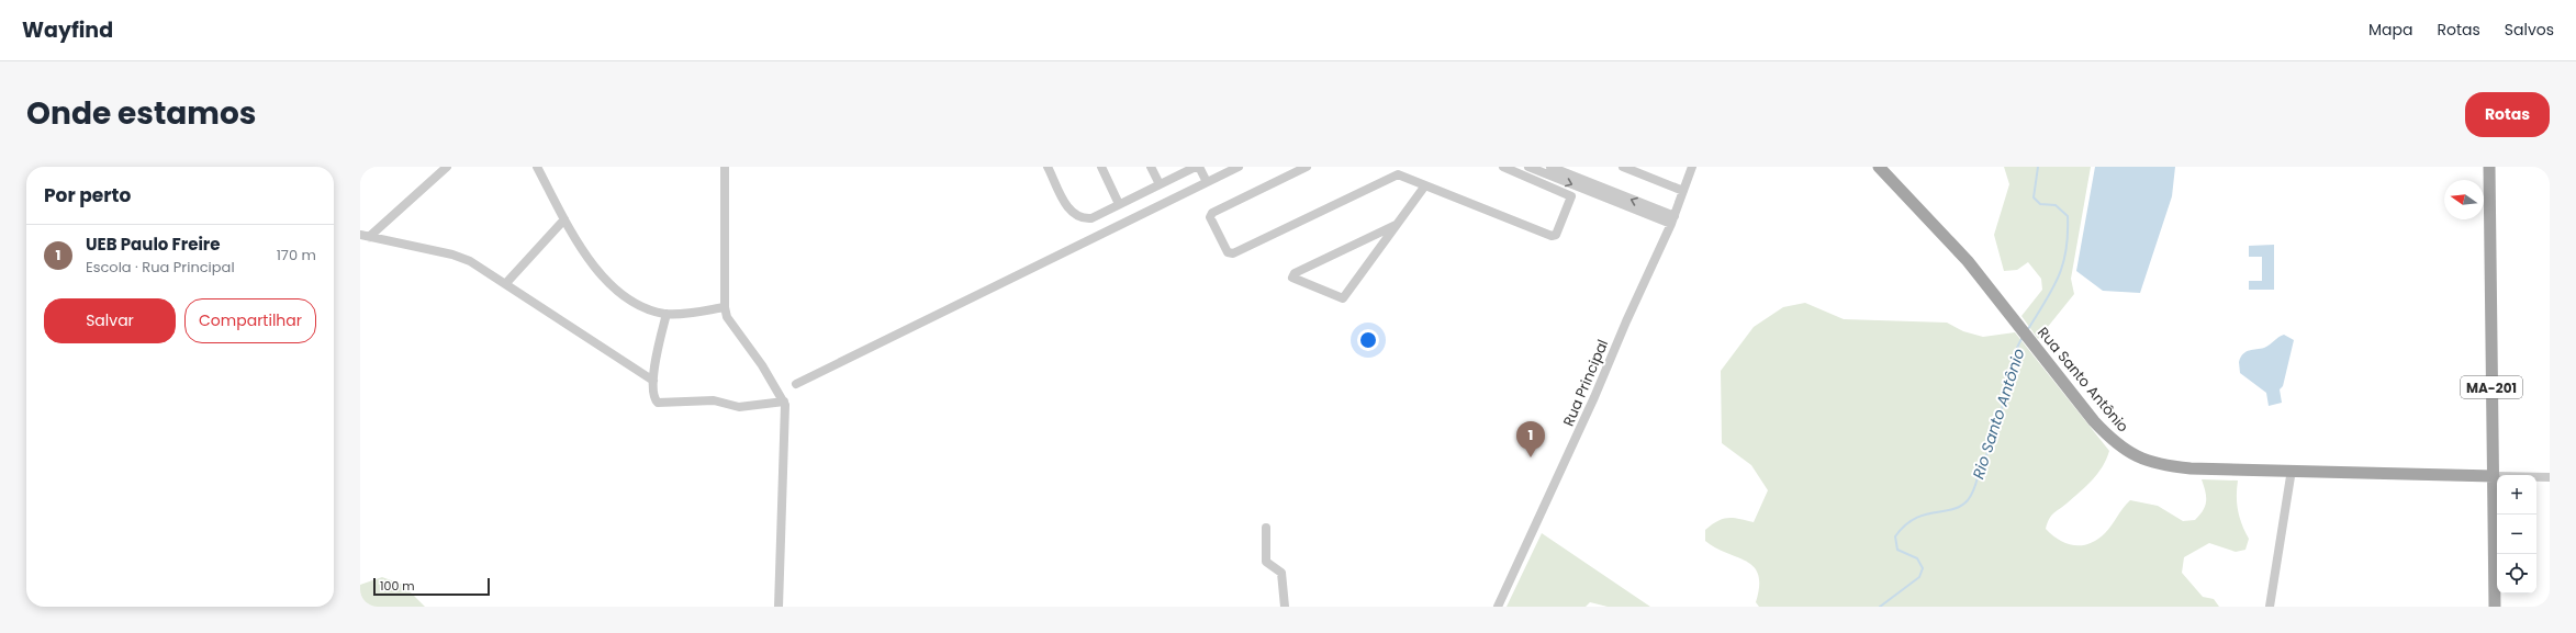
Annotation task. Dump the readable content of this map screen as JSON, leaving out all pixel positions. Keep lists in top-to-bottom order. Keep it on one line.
{"streets":{"main road":["Rua Santo Antônio","MA-201"],"street":["Rua Principal"]},"crossings":[["Rua Santo Antônio","MA-201"]],"water":["Rio Santo Antônio"],"scale_bar":"100 m","north":"left","page":{"header":"Wayfind","nav":["Mapa","Rotas","Salvos"],"title":"Onde estamos","buttons":["Rotas",["Salvar","Compartilhar"]],"heading":"Por perto","list":[{"mark":"1","name":"UEB Paulo Freire","note":"Escola · Rua Principal","value":"170 m"}],"pins":"1","map_buttons":["+","−"],"scale":"100 m"}}
